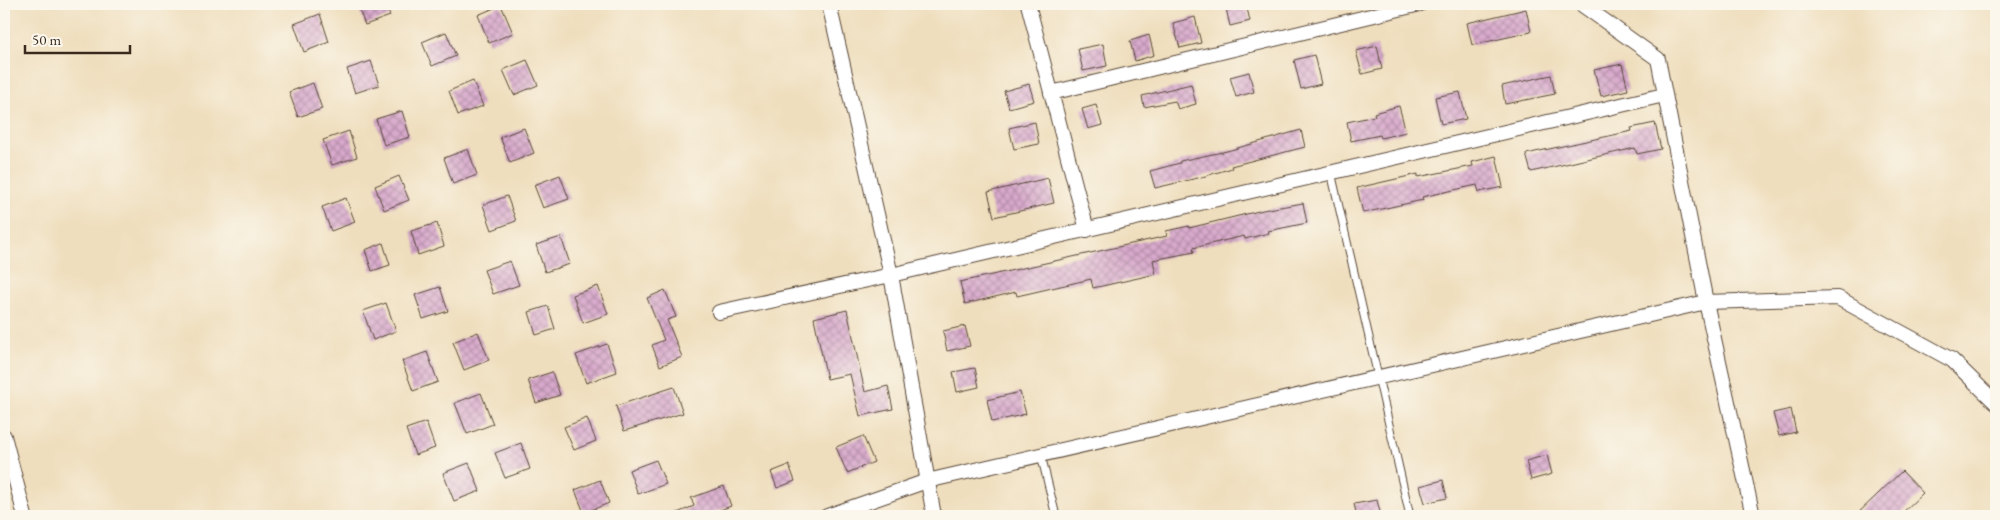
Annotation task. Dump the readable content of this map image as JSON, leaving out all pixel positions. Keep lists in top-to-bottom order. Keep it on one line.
{"scale_bar":"50 m"}
